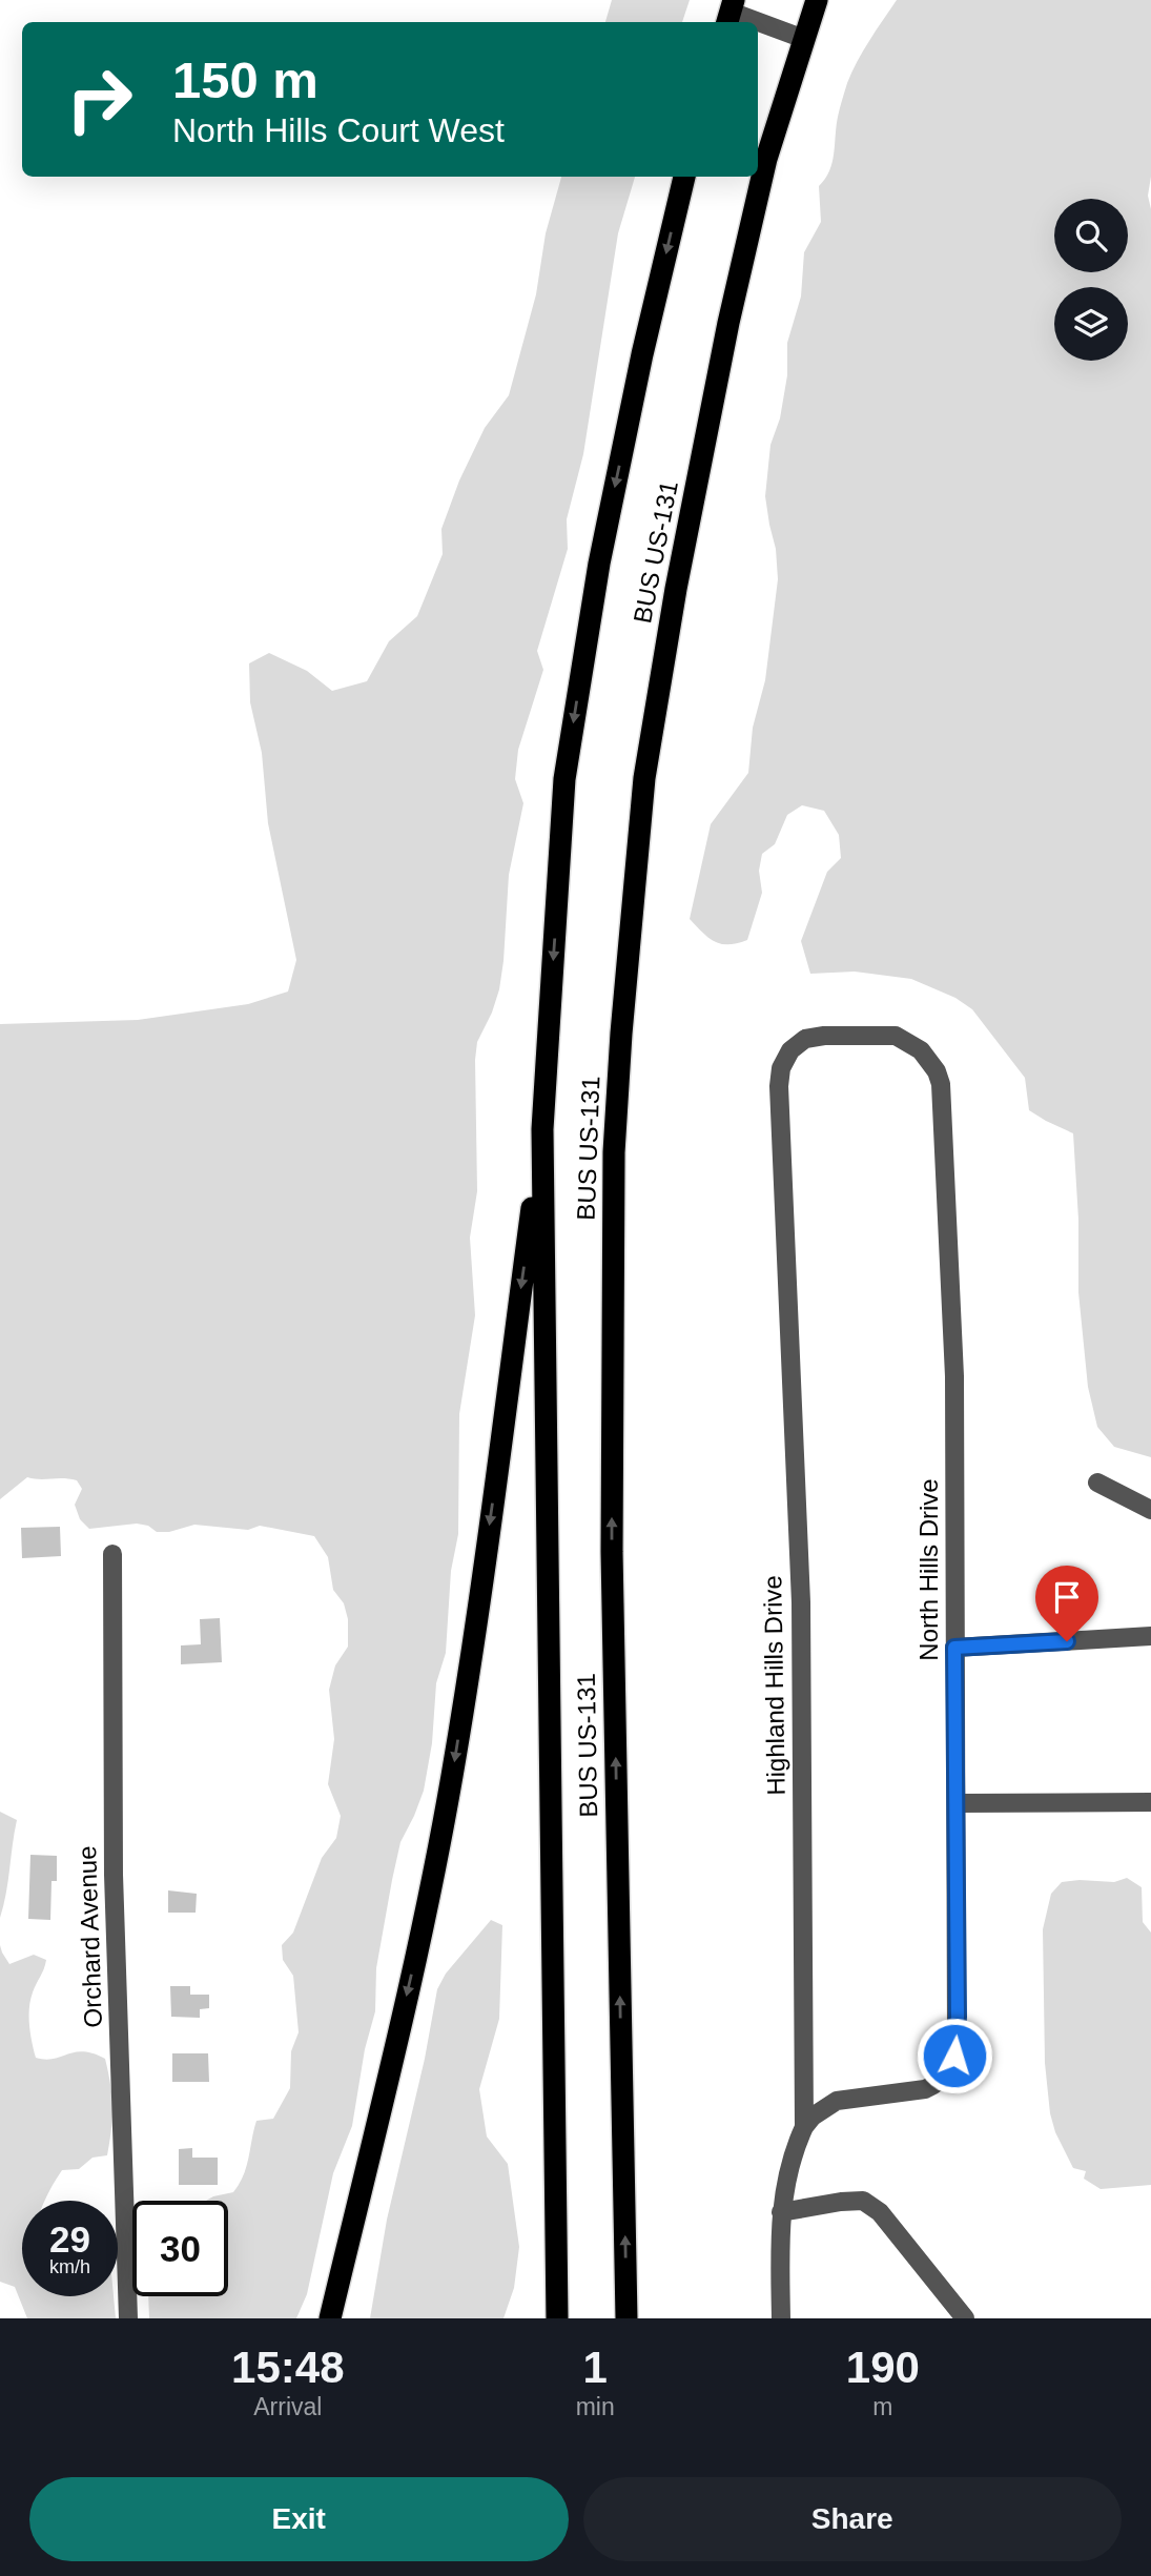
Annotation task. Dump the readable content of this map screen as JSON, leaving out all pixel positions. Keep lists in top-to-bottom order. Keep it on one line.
{"streets":{"highway":["BUS US-131"],"street":["North Hills Drive","Highland Hills Drive","Orchard Avenue"]},"crossings":[["North Hills Drive","Highland Hills Drive"]],"page":{"turn":["150 m","North Hills Court West"],"speed":"29 km/h","limit":"30","eta":["15:48","Arrival","1","min","190","m"],"buttons":["Exit","Share"]}}
